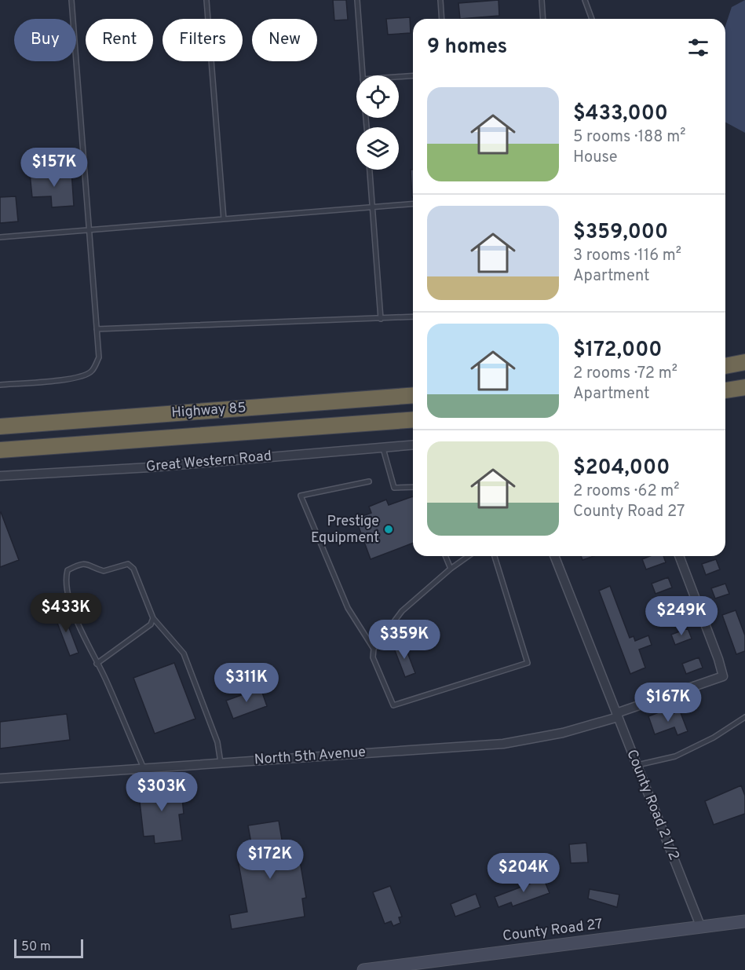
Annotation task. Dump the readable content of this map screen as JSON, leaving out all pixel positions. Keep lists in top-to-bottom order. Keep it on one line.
{"streets":{"highway":["Highway 85"],"street":["Great Western Road","North 5th Avenue","County Road 2 1/2","County Road 27"]},"crossings":[["North 5th Avenue","County Road 2 1/2"],["County Road 2 1/2","County Road 27"]],"places":["Prestige Equipment"],"scale_bar":"50 m","page":{"chip":["Buy","Rent","Filters","New"],"heading":"9 homes","list":[{"name":"$433,000","note":"5 rooms · 188 m² · House"},{"name":"$359,000","note":"3 rooms · 116 m² · Apartment"},{"name":"$172,000","note":"2 rooms · 72 m² · Apartment"},{"name":"$204,000","note":"2 rooms · 62 m² · County Road 27"}],"price":["$157K","$433K","$249K","$359K","$311K","$167K","$303K","$172K","$204K"],"scale":"50 m"}}
